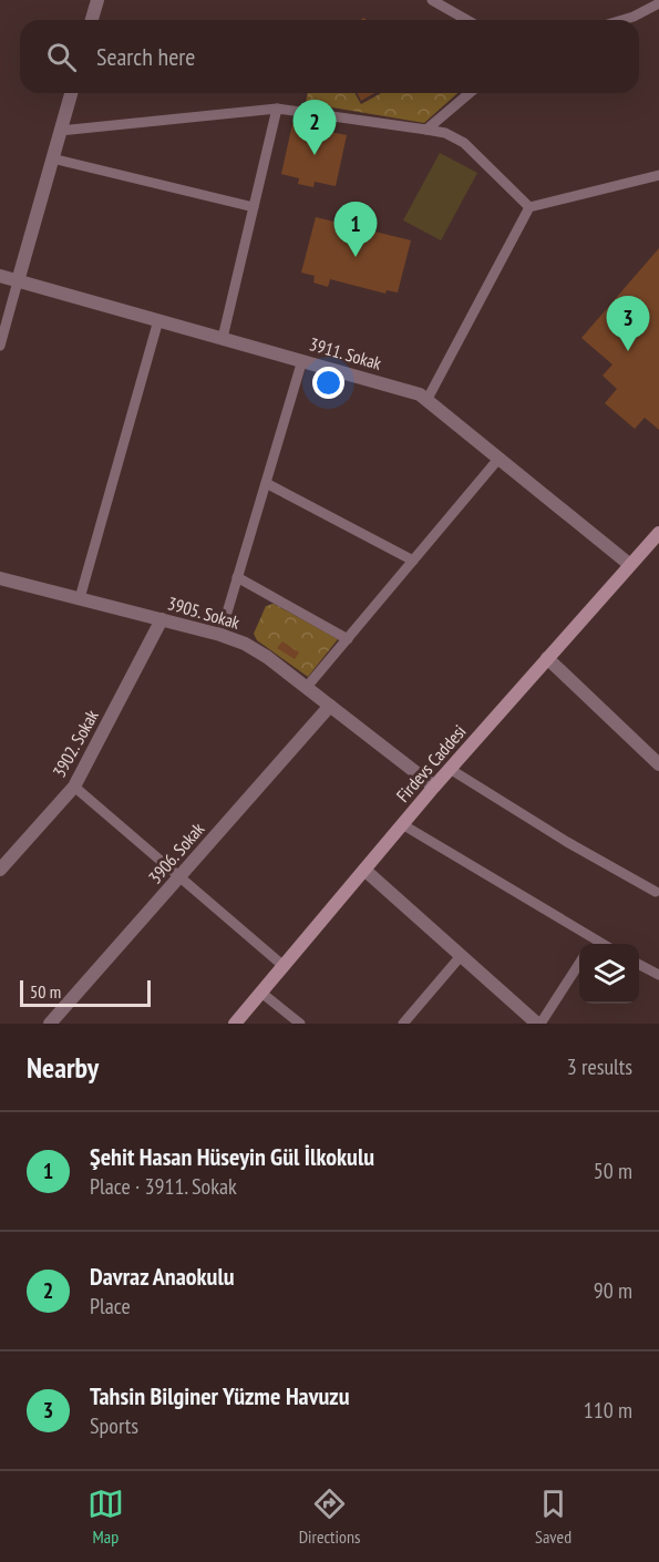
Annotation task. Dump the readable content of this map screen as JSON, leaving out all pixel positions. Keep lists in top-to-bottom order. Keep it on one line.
{"streets":{"street":["3911. Sokak","3905. Sokak","3902. Sokak","Firdevs Caddesi","3906. Sokak"]},"crossings":[["3911. Sokak","Firdevs Caddesi"],["3905. Sokak","3902. Sokak"],["3905. Sokak","Firdevs Caddesi"],["3905. Sokak","3906. Sokak"]],"scale_bar":"50 m","page":{"search":"Search here","pins":["2","1","3"],"scale":"50 m","heading":["Nearby","3 results"],"list":[{"mark":"1","name":"Şehit Hasan Hüseyin Gül İlkokulu","note":"Place · 3911. Sokak","value":"50 m"},{"mark":"2","name":"Davraz Anaokulu","note":"Place","value":"90 m"},{"mark":"3","name":"Tahsin Bilginer Yüzme Havuzu","note":"Sports","value":"110 m"}],"nav":["Map","Directions","Saved"]}}
